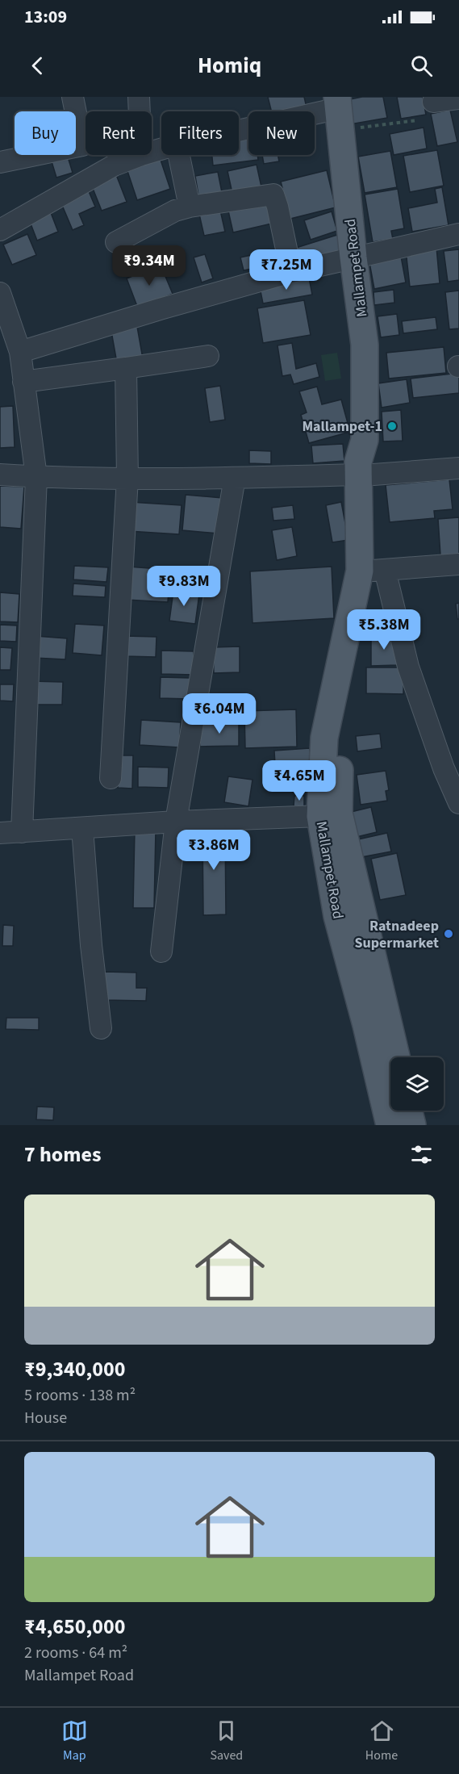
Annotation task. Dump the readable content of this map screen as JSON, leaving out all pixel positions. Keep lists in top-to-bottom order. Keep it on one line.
{"streets":{"main road":["Mallampet Road"]},"places":["Mallampet-1","Ratnadeep Supermarket"],"page":{"status":"13:09","header":"Homiq","chip":["Buy","Rent","Filters","New"],"price":["₹9.34M","₹7.25M","₹9.83M","₹5.38M","₹6.04M","₹4.65M","₹3.86M"],"heading":"7 homes","list":[{"name":"₹9,340,000","note":"5 rooms · 138 m² · House"},{"name":"₹4,650,000","note":"2 rooms · 64 m² · Mallampet Road"}],"tabs":["Map","Saved","Home"]}}
